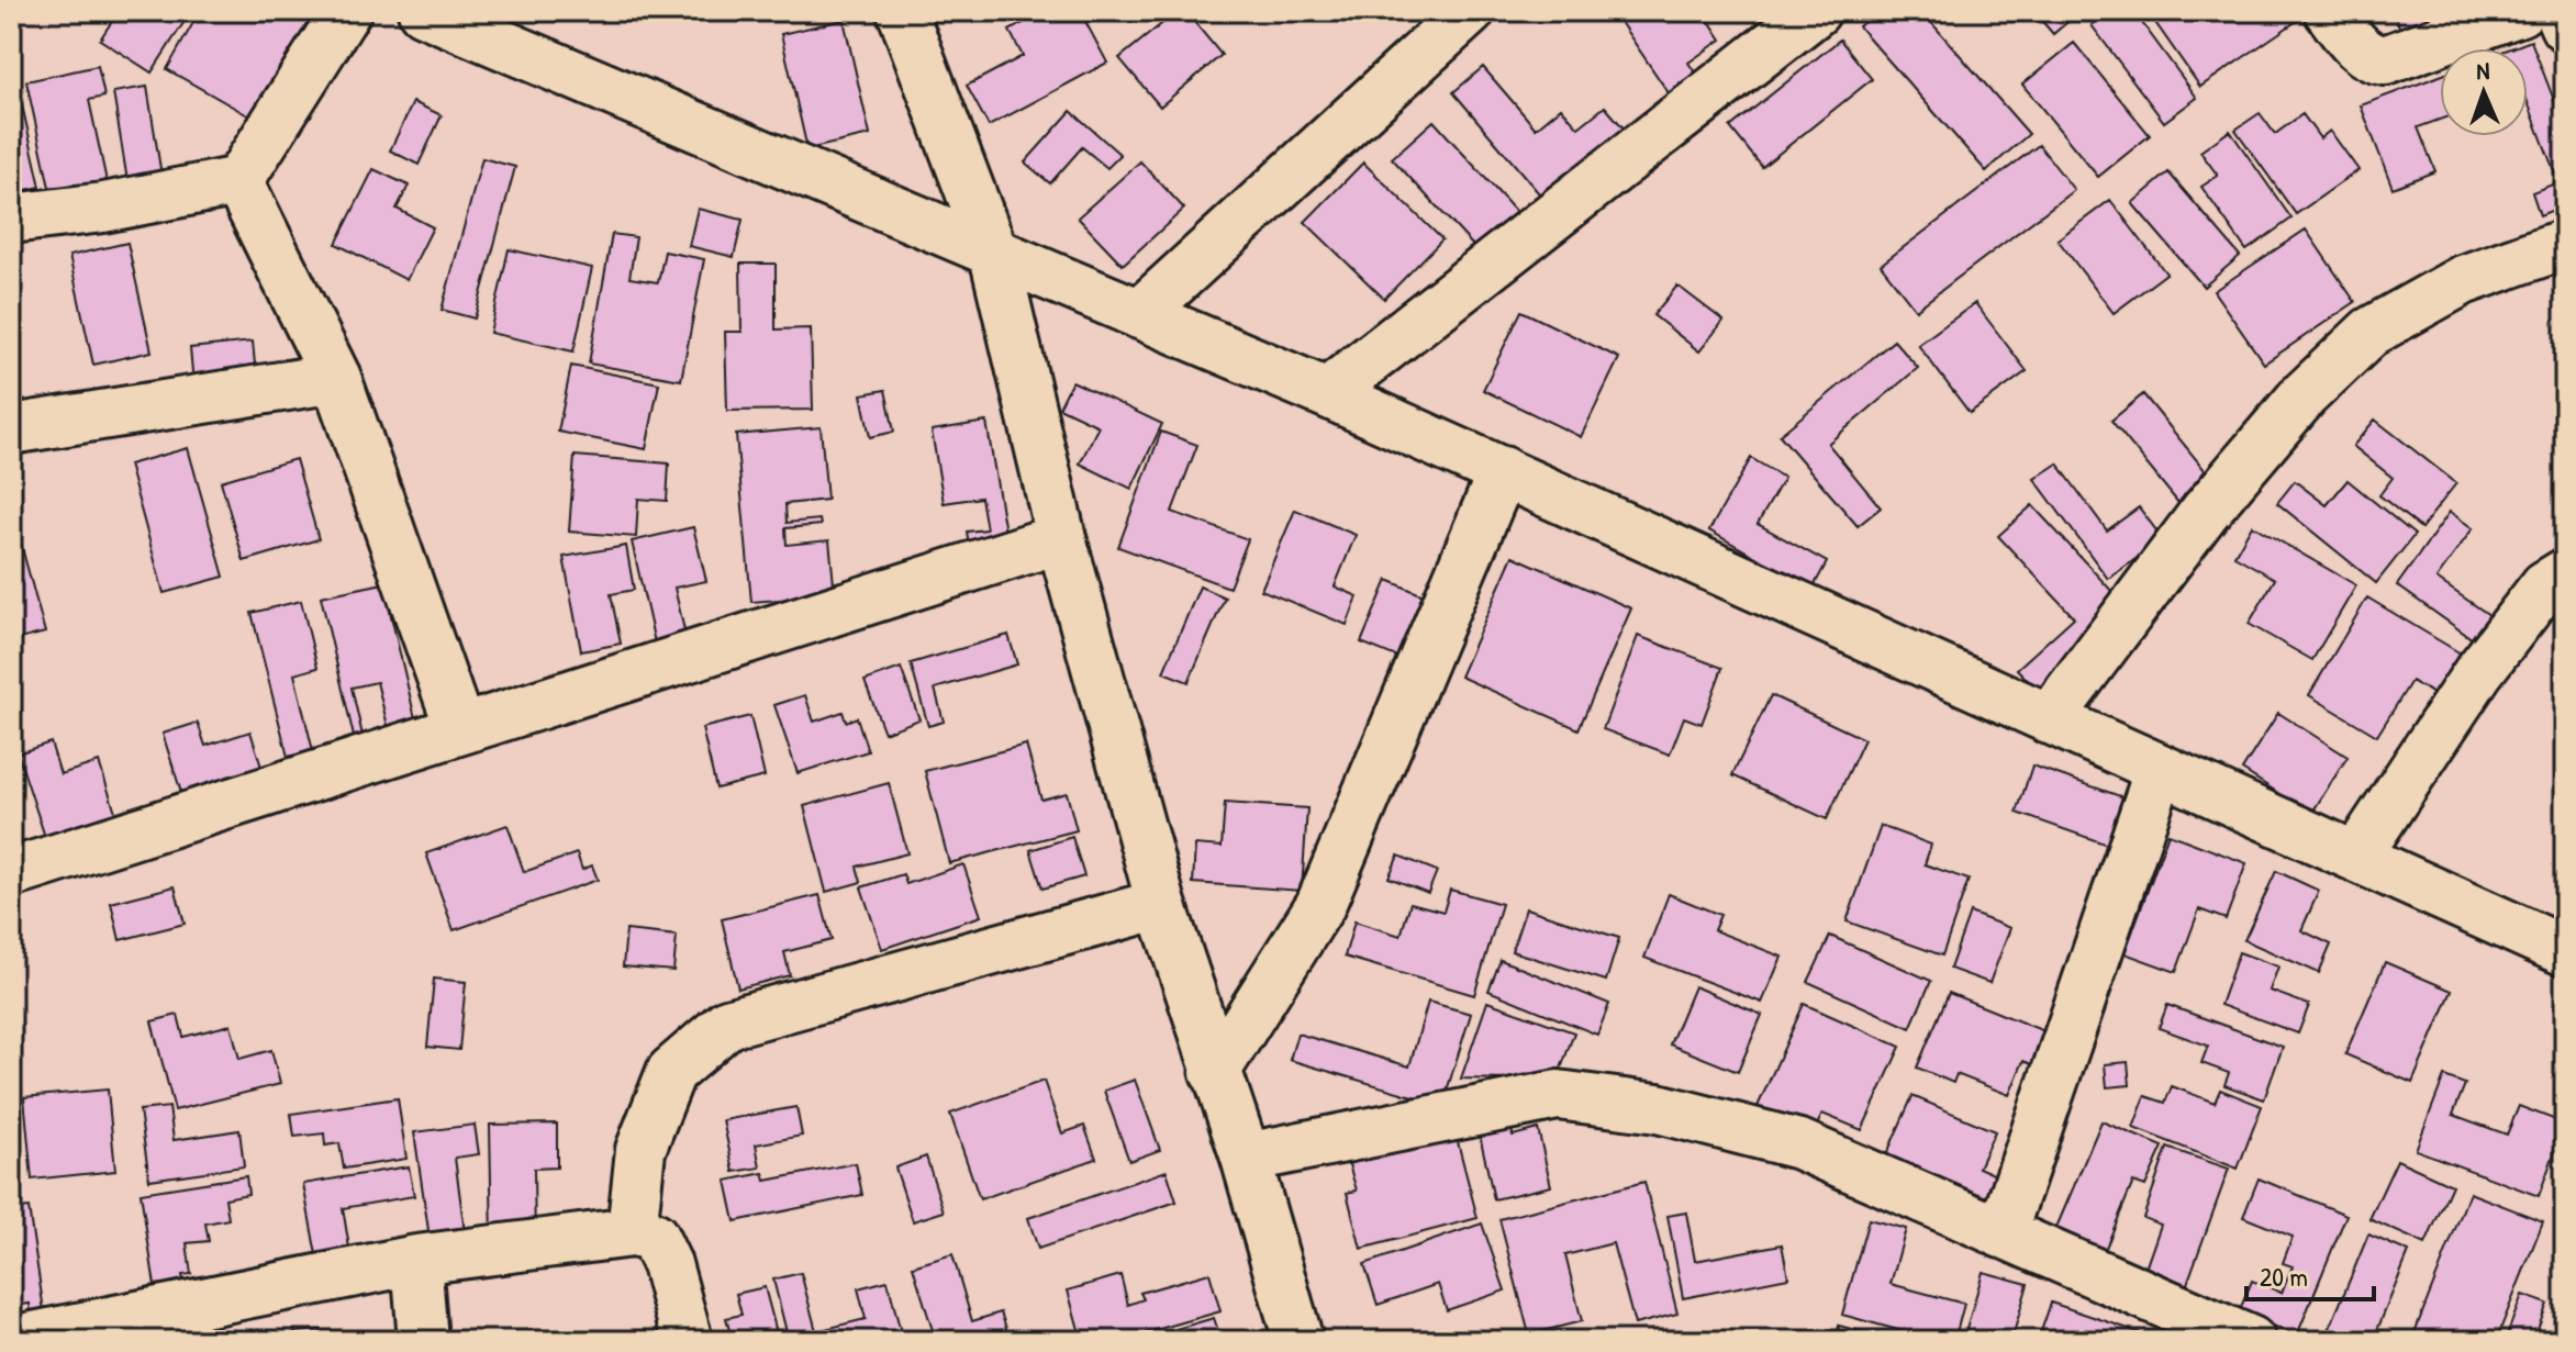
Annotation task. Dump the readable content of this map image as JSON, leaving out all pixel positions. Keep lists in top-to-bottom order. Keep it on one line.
{"scale_bar":"20 m","north":"top"}
